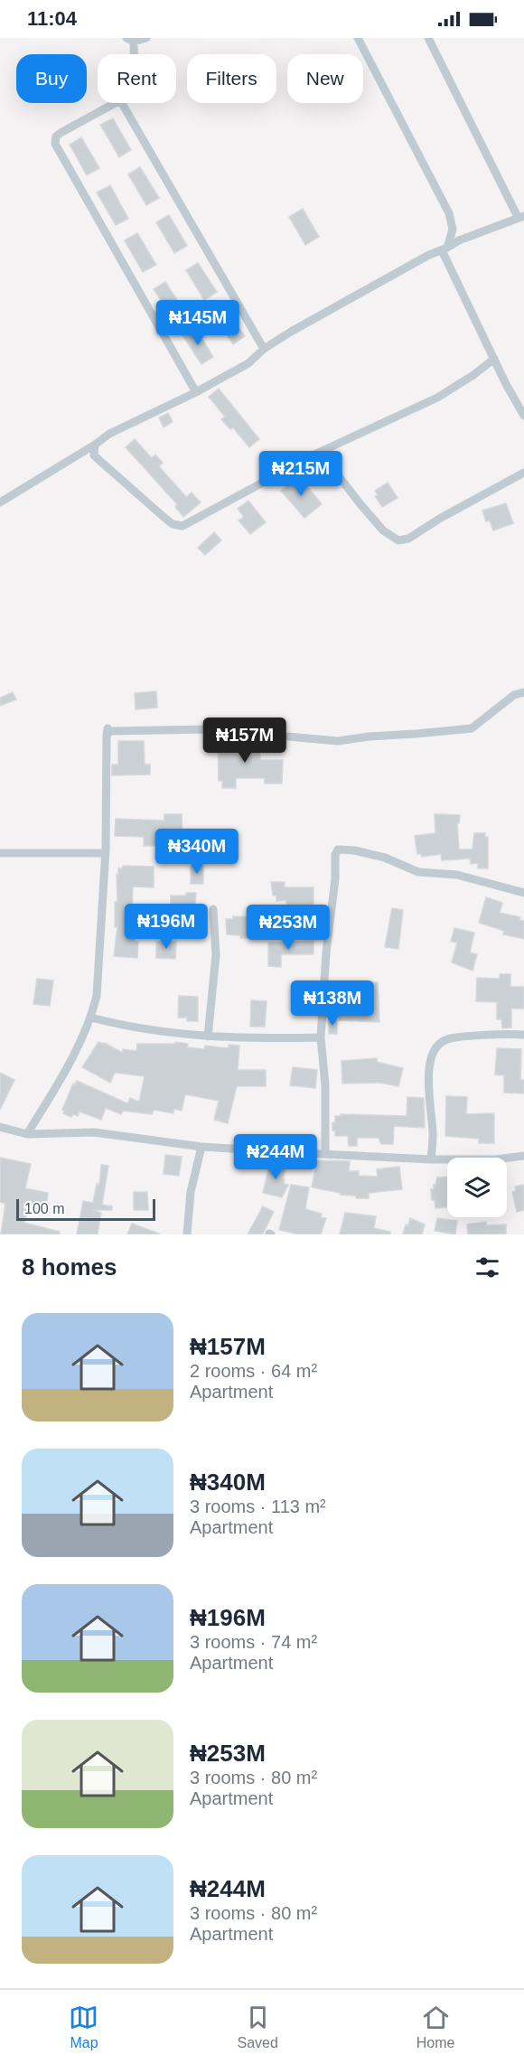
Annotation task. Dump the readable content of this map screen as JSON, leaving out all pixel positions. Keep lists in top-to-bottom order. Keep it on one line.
{"scale_bar":"100 m","page":{"status":"11:04","chip":["Buy","Rent","Filters","New"],"price":["₦145M","₦215M","₦157M","₦340M","₦196M","₦253M","₦138M","₦244M"],"scale":"100 m","heading":"8 homes","list":[{"name":"₦157M","note":"2 rooms · 64 m² · Apartment"},{"name":"₦340M","note":"3 rooms · 113 m² · Apartment"},{"name":"₦196M","note":"3 rooms · 74 m² · Apartment"},{"name":"₦253M","note":"3 rooms · 80 m² · Apartment"},{"name":"₦244M","note":"3 rooms · 80 m² · Apartment"}],"tabs":["Map","Saved","Home"]}}
